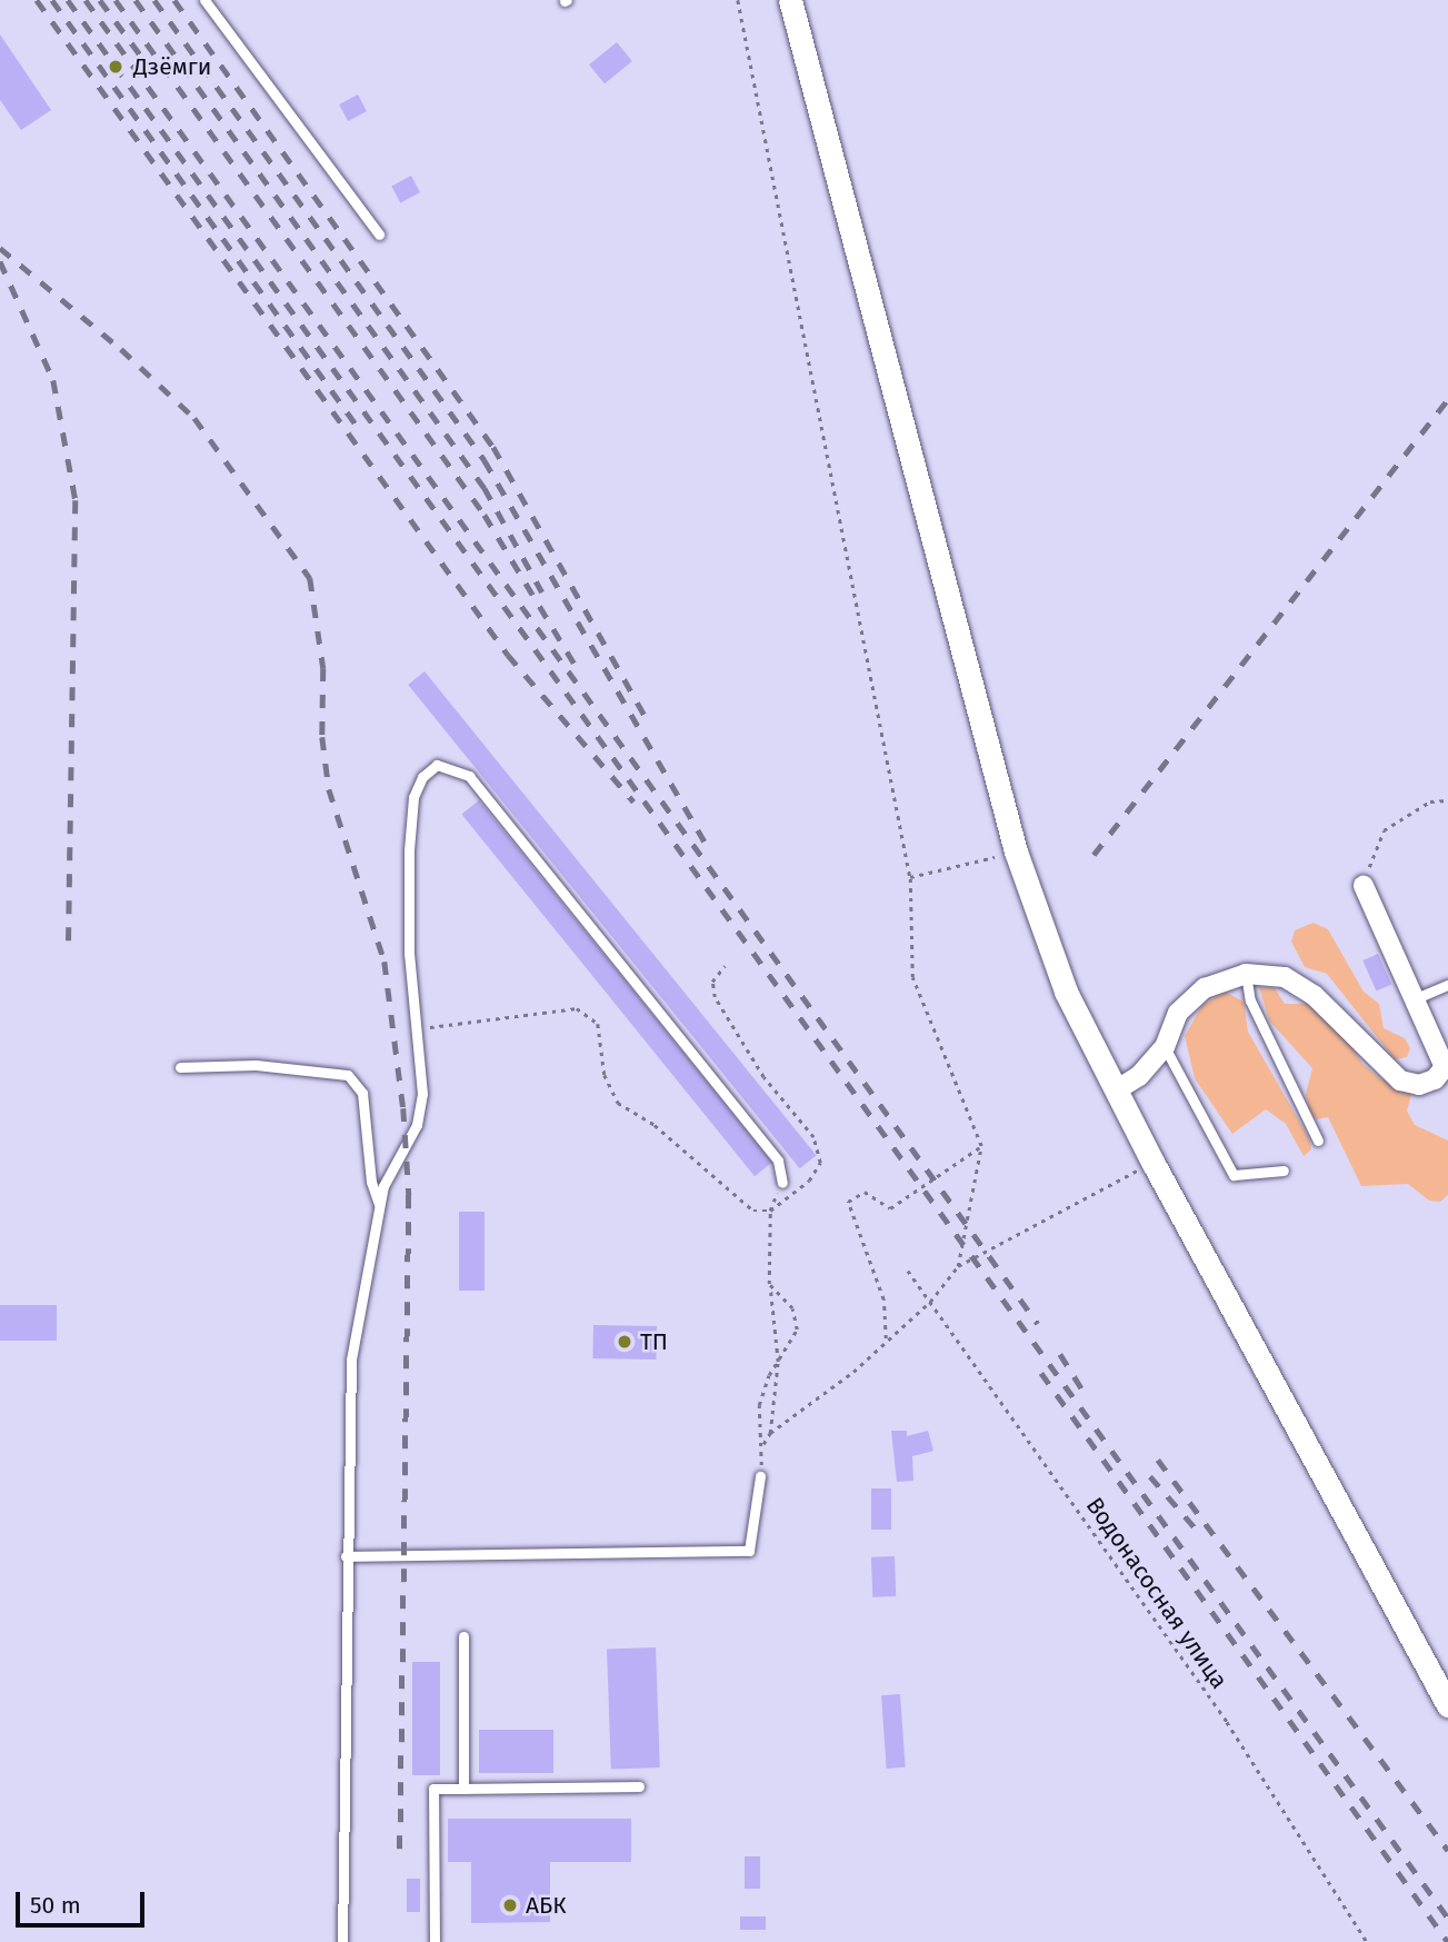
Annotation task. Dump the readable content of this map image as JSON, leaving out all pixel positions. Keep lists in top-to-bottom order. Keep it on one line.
{"streets":{"path":["Водонасосная улица"]},"places":["Дзёмги","ТП","АБК"],"scale_bar":"50 m"}
